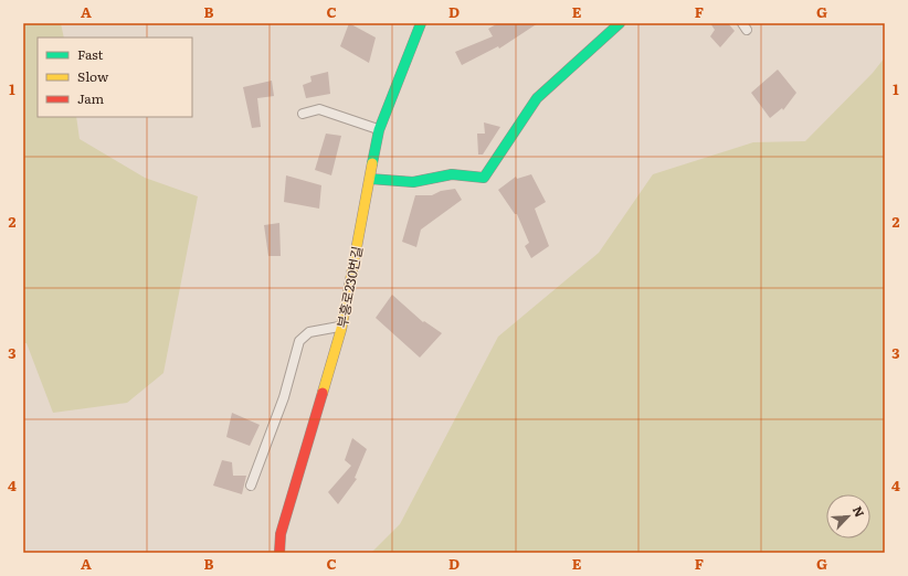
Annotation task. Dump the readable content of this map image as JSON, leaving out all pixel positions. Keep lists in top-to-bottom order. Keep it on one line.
{"streets":{"street":["부흥로230번길"]},"legend":["Fast","Slow","Jam"],"north":"top right","grid":{"columns":["A","B","C","D","E","F","G"],"rows":["1","2","3","4"]}}
